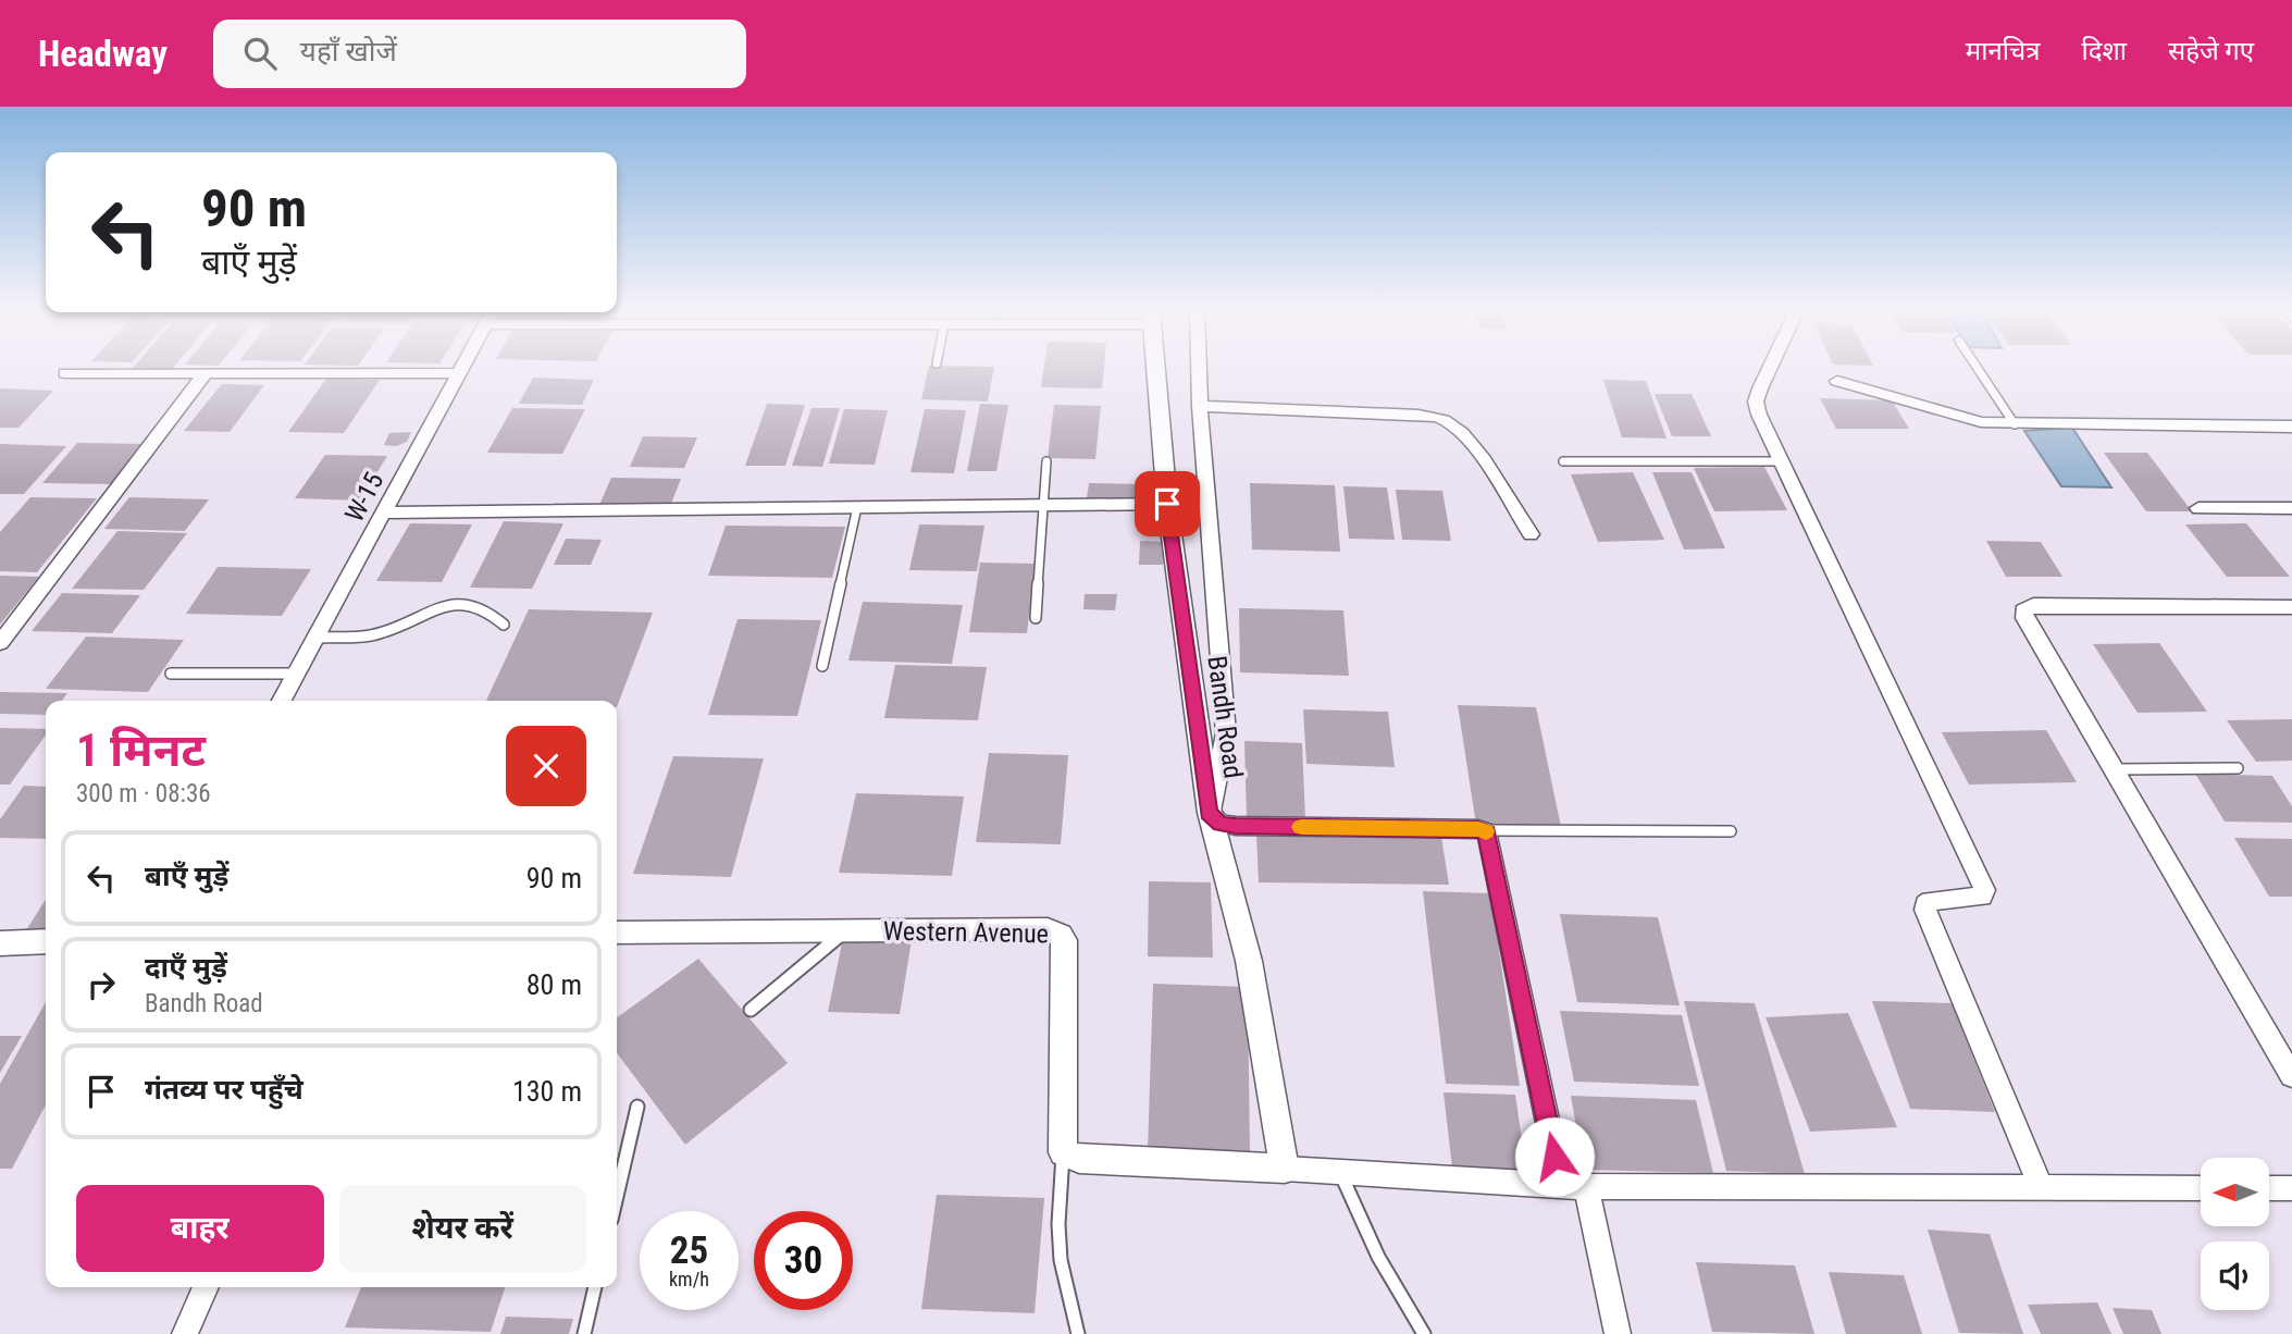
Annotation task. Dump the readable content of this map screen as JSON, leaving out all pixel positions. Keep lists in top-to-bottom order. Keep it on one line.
{"streets":{"street":["W-15","Bandh Road","Western Avenue"]},"north":"left","page":{"header":"Headway","search":"यहाँ खोजें","nav":["मानचित्र","दिशा","सहेजे गए"],"turn":["90 m","बाएँ मुड़ें"],"heading":["1 मिनट","300 m · 08:36"],"list":[{"name":"बाएँ मुड़ें","value":"90 m"},{"name":"दाएँ मुड़ें","note":"Bandh Road","value":"80 m"},{"name":"गंतव्य पर पहुँचे","value":"130 m"}],"buttons":["बाहर","शेयर करें"],"speed":"25 km/h","limit":"30"}}
